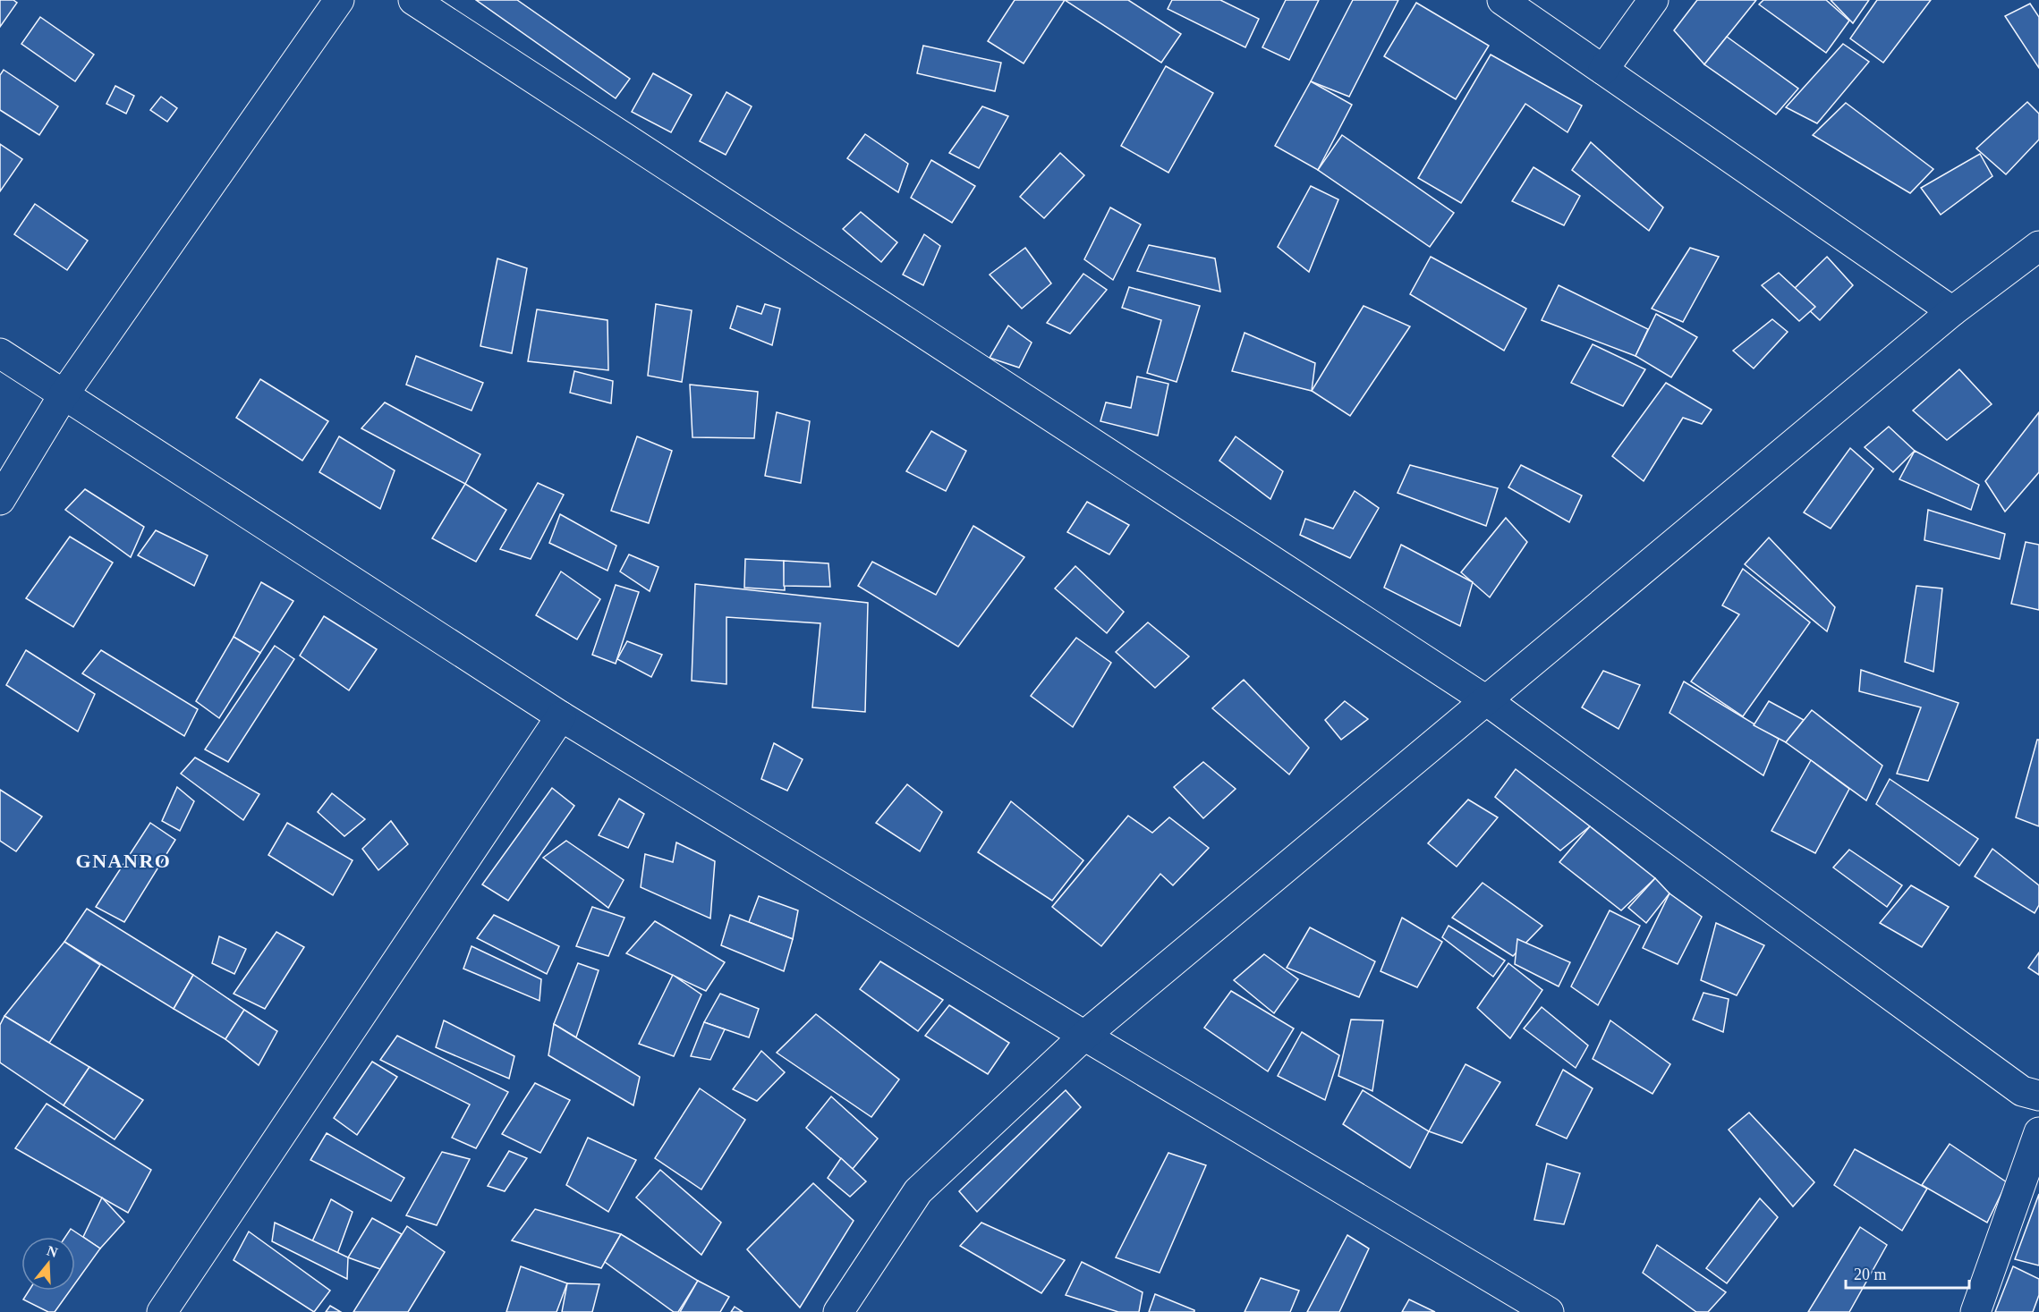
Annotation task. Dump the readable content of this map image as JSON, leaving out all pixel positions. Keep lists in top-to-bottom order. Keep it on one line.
{"districts":["GNANRO"],"scale_bar":"20 m","north":"top"}
